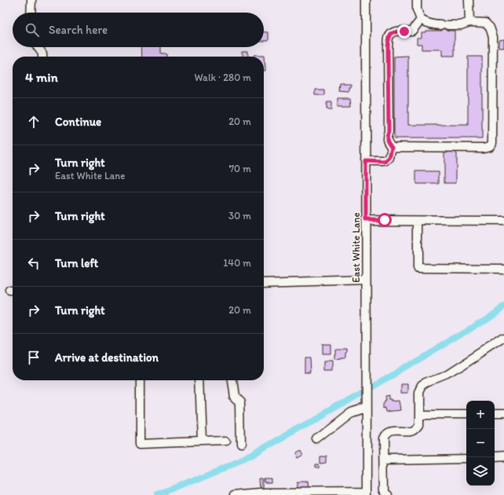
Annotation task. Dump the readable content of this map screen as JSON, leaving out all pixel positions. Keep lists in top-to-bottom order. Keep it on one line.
{"streets":{"street":["East White Lane"]},"page":{"search":"Search here","heading":["4 min","Walk · 280 m"],"list":[["Continue","20 m"],["Turn right","East White Lane","70 m"],["Turn right","30 m"],["Turn left","140 m"],["Turn right","20 m"],"Arrive at destination"],"map_buttons":["+","−"]}}
